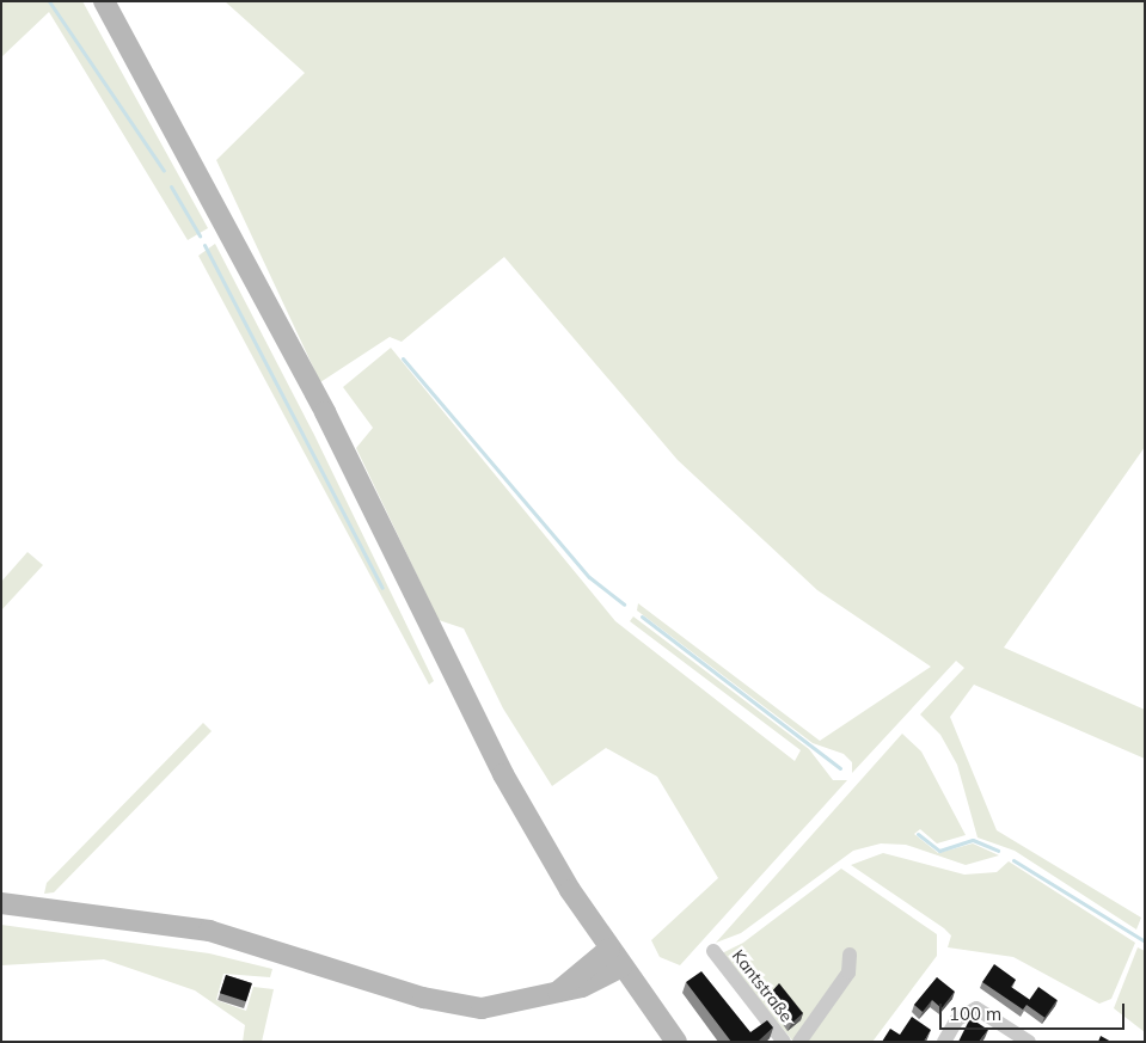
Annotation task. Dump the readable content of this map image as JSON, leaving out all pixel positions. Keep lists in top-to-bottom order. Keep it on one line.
{"streets":{"street":["Kantstraße"]},"scale_bar":"100 m"}
